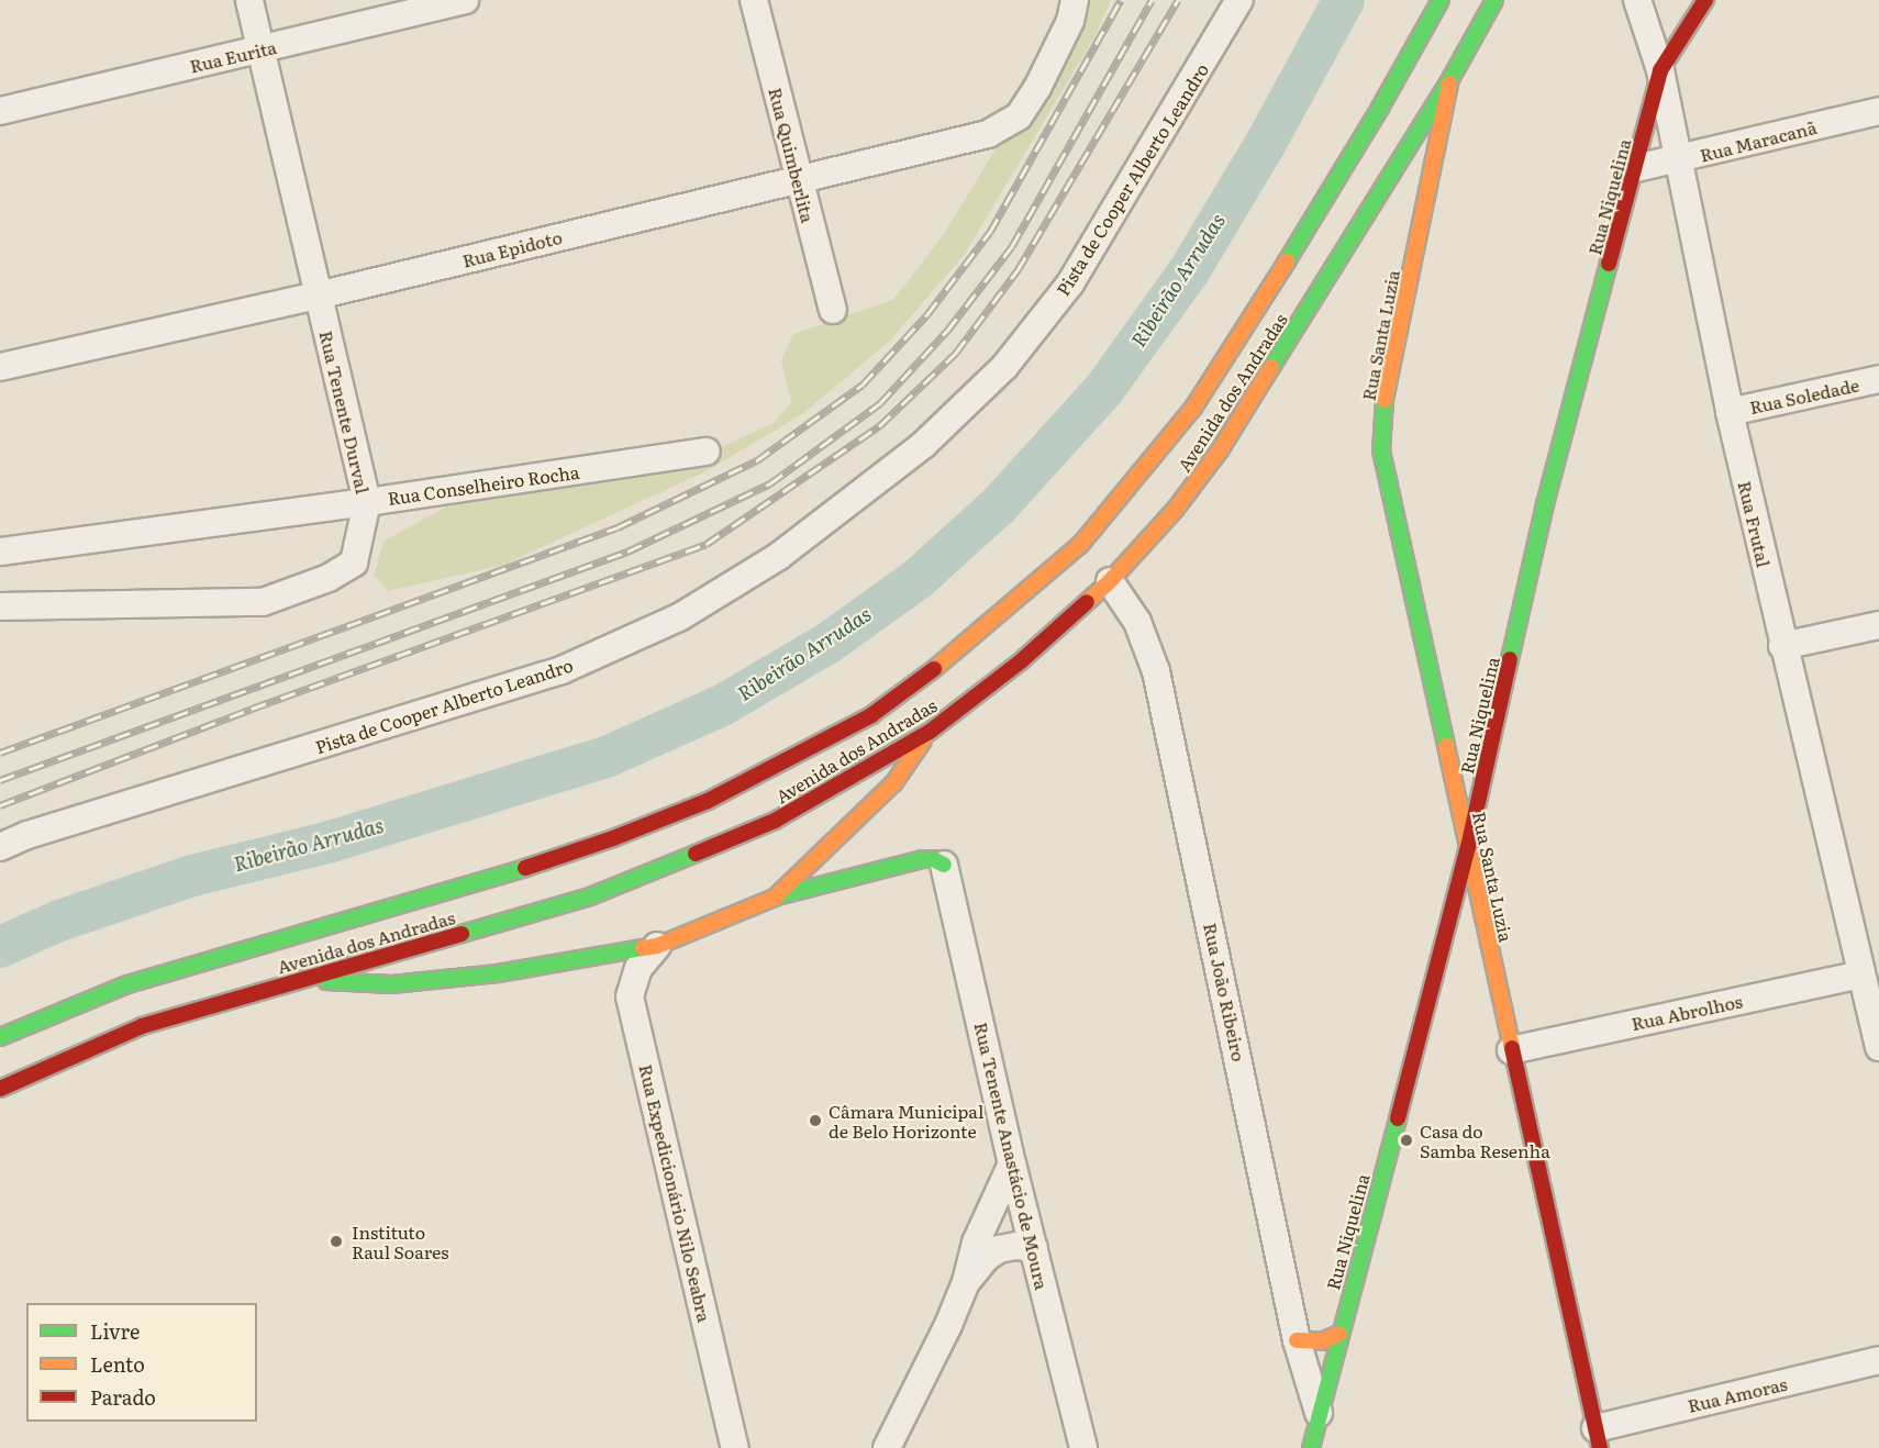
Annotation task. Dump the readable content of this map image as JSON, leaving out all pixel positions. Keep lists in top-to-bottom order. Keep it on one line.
{"streets":{"main road":["Rua Niquelina","Rua Santa Luzia","Avenida dos Andradas"],"street":["Rua Eurita","Rua Maracanã","Rua Quimberlita","Pista de Cooper Alberto Leandro","Rua Epidoto","Rua Soledade","Rua Tenente Durval","Rua Conselheiro Rocha","Rua Frutal","Rua João Ribeiro","Rua Abrolhos","Rua Tenente Anastácio de Moura","Rua Expedicionário Nilo Seabra","Rua Amoras"]},"crossings":[["Rua Eurita","Rua Tenente Durval"],["Rua Maracanã","Rua Niquelina"],["Rua Maracanã","Rua Frutal"],["Rua Quimberlita","Rua Epidoto"],["Rua Niquelina","Rua Santa Luzia"],["Rua Niquelina","Rua Frutal"],["Rua Niquelina","Rua João Ribeiro"],["Rua Epidoto","Rua Tenente Durval"],["Rua Santa Luzia","Avenida dos Andradas"],["Rua Santa Luzia","Rua Abrolhos"],["Rua Santa Luzia","Rua Amoras"],["Avenida dos Andradas","Rua João Ribeiro"],["Rua Soledade","Rua Frutal"],["Rua Tenente Durval","Rua Conselheiro Rocha"],["Rua Frutal","Rua Abrolhos"]],"water":["Ribeirão Arrudas"],"places":["Câmara Municipal de Belo Horizonte","Casa do Samba Resenha","Instituto Raul Soares"],"legend":["Livre","Lento","Parado"]}
